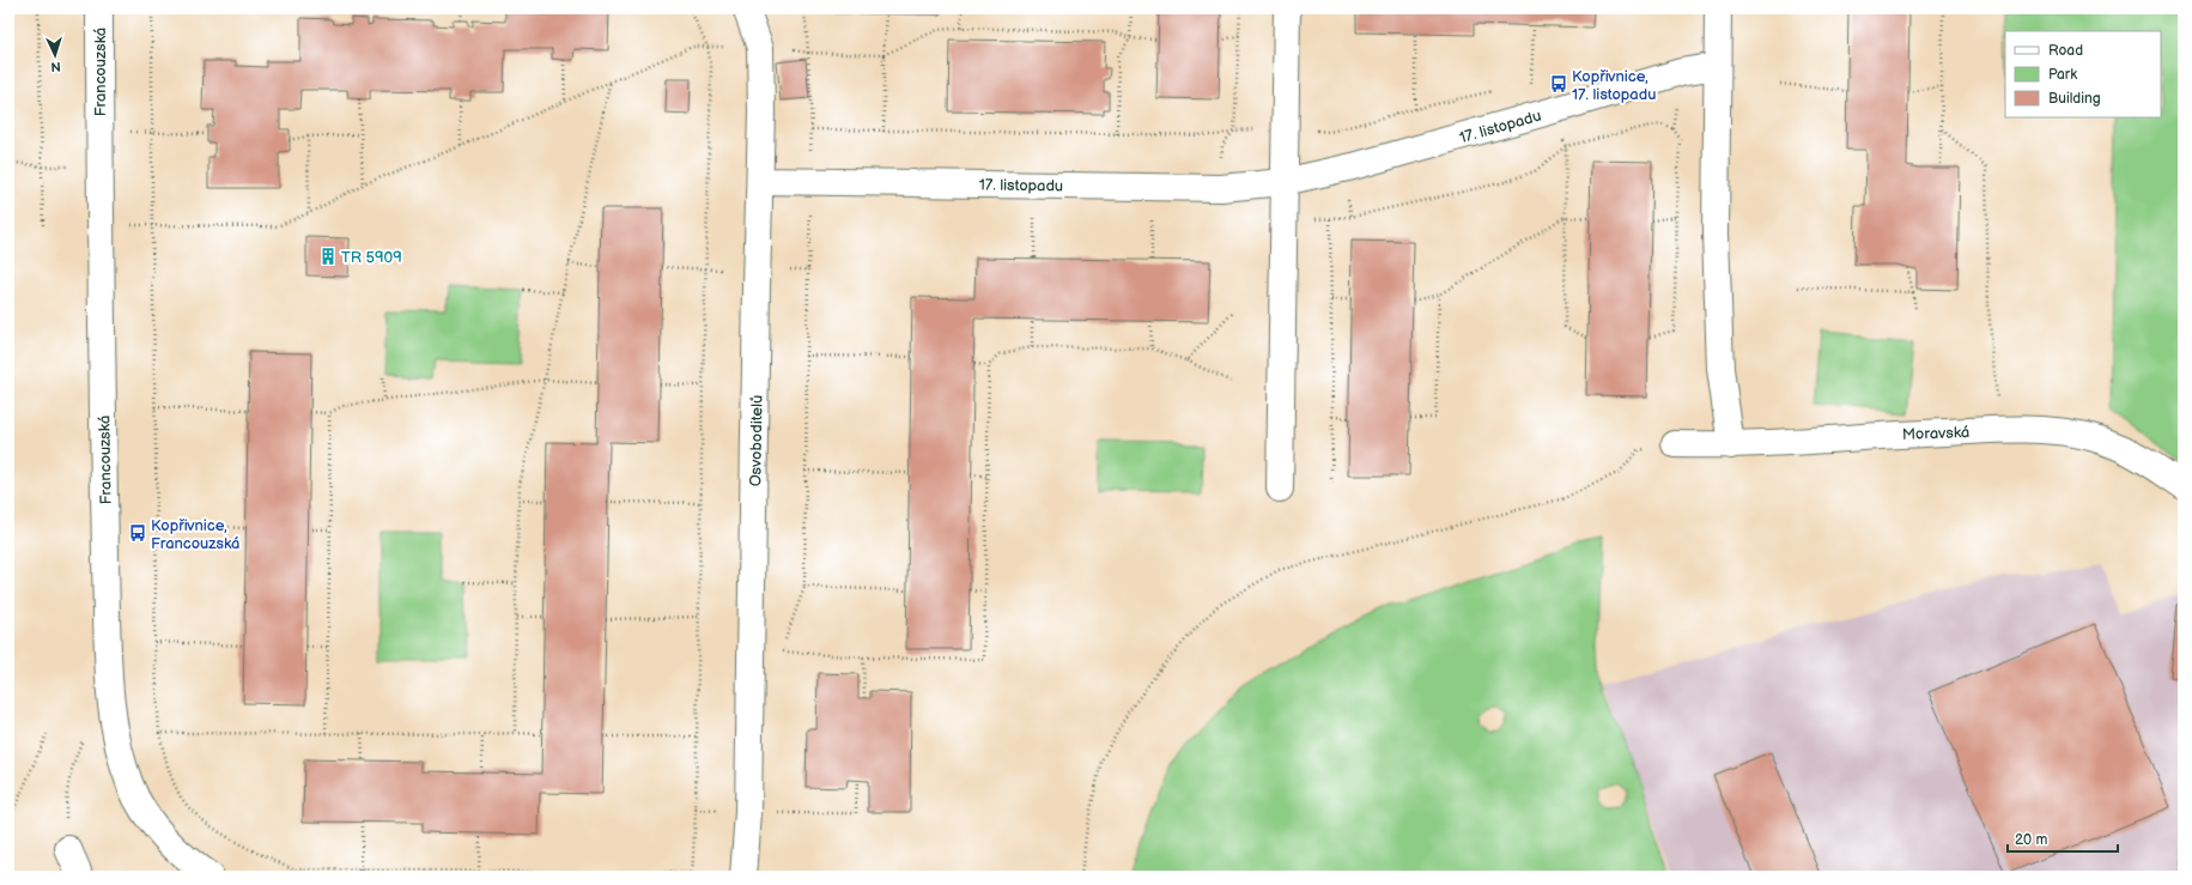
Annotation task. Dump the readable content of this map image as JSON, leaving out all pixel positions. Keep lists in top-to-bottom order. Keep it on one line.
{"streets":{"street":["Francouzská","17. listopadu","Moravská","Osvoboditelů"]},"crossings":[["17. listopadu","Osvoboditelů"]],"places":{"bus stop":["Kopřivnice, 17. listopadu","Kopřivnice, Francouzská"],"building":["TR 5909"]},"legend":["Road","Park","Building"],"scale_bar":"20 m","north":"bottom"}
